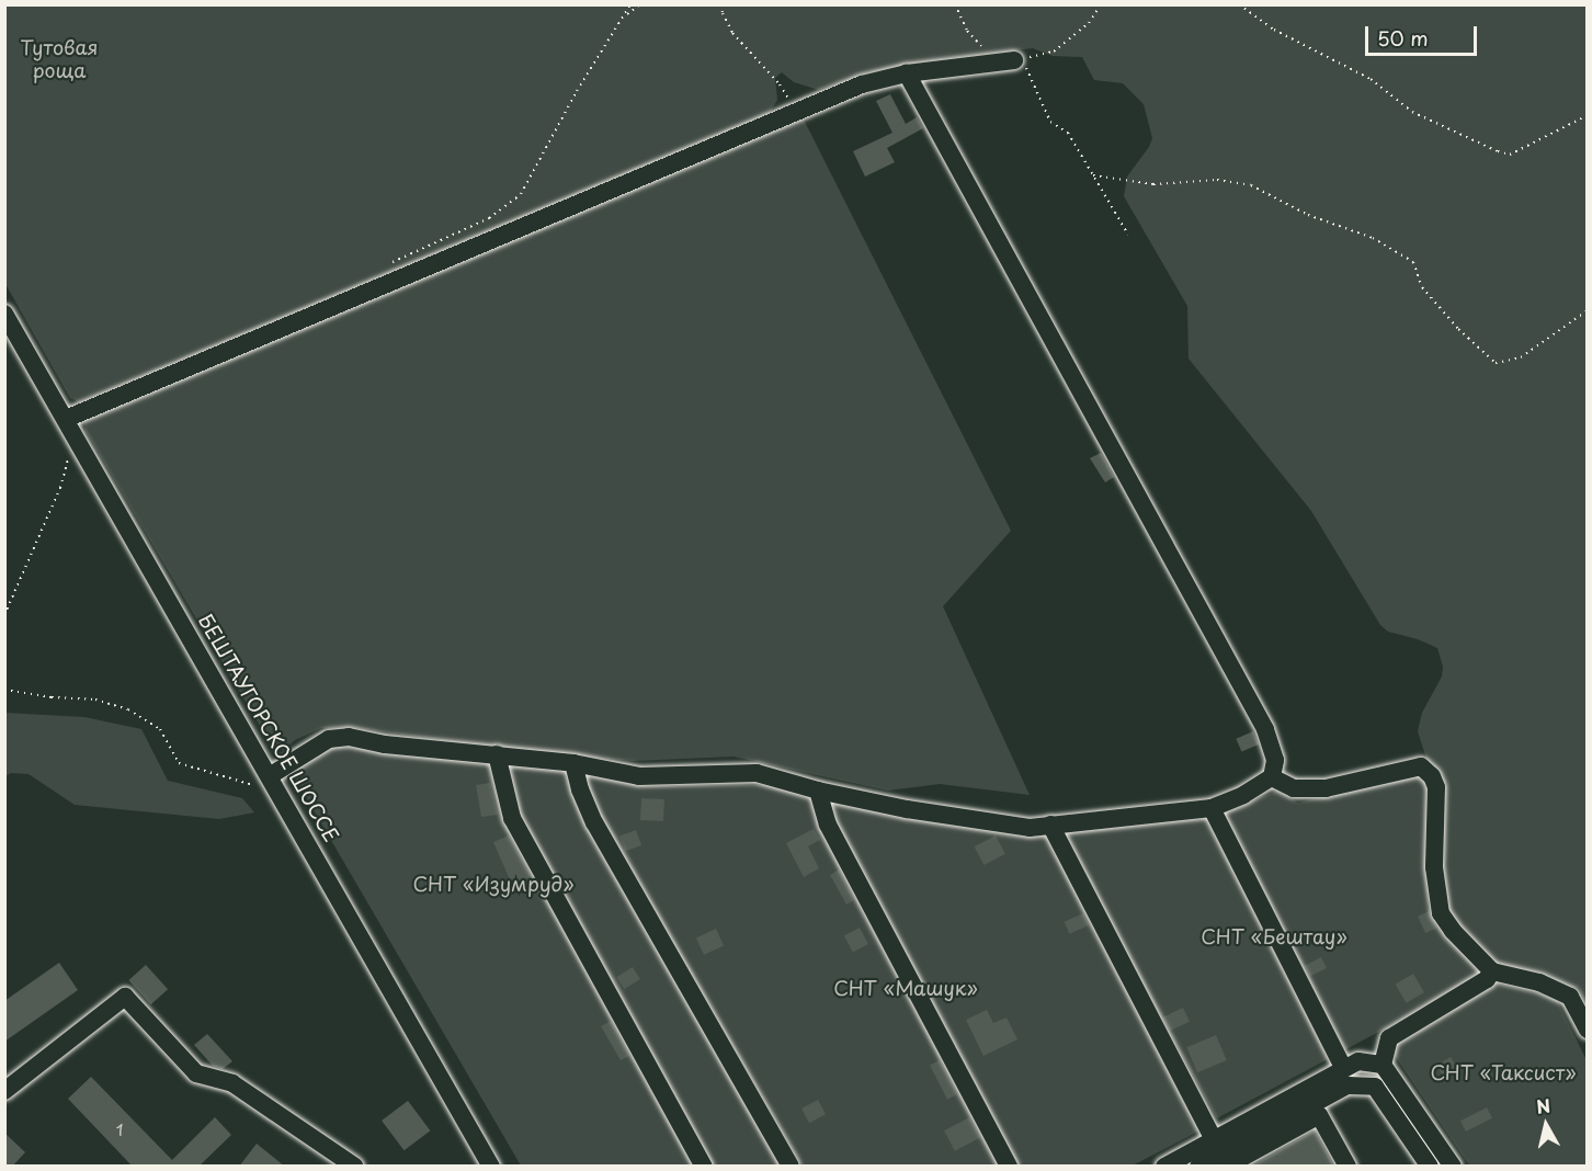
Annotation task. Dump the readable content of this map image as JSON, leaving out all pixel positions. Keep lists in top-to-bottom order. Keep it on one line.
{"streets":{"street":["БЕШТАУГОРСКОЕ ШОССЕ"]},"parks":["Тутовая роща","СНТ «Изумруд»","СНТ «Бештау»","СНТ «Машук»","СНТ «Таксист»"],"house_numbers":["1"],"scale_bar":"50 m","north":"top"}
